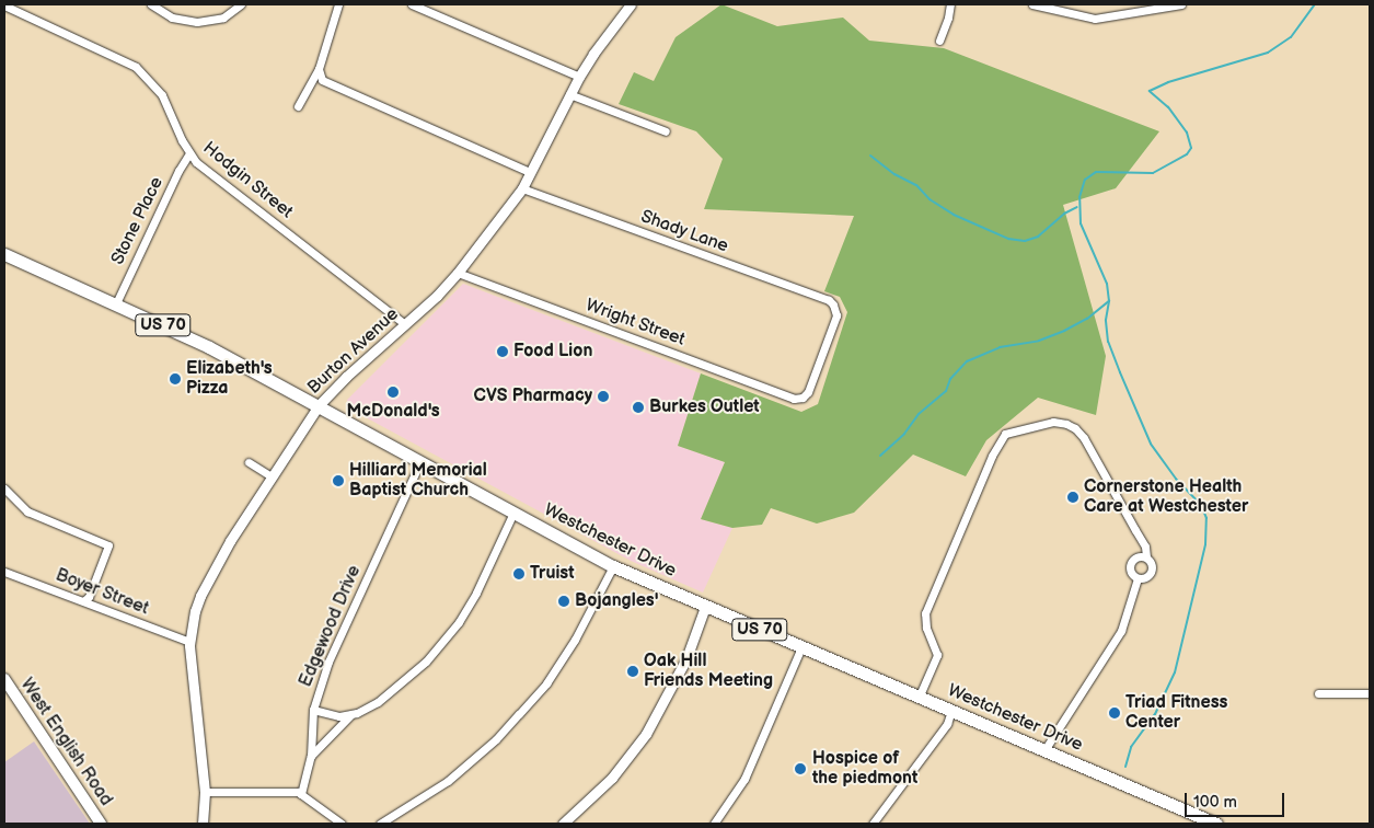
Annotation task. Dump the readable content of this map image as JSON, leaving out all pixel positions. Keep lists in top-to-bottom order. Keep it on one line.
{"streets":{"main road":["US 70","Westchester Drive","West English Road"],"street":["Hodgin Street","Stone Place","Shady Lane","Wright Street","Burton Avenue","Boyer Street","Edgewood Drive"]},"crossings":[["Hodgin Street","Stone Place"],["Hodgin Street","Burton Avenue"],["Stone Place","Westchester Drive"],["Shady Lane","Wright Street"],["Shady Lane","Burton Avenue"],["Wright Street","Burton Avenue"],["Burton Avenue","Westchester Drive"],["Burton Avenue","Boyer Street"],["Westchester Drive","Edgewood Drive"]],"places":["Food Lion","Elizabeth's Pizza","McDonald's","CVS Pharmacy","Burkes Outlet","Hilliard Memorial Baptist Church","Cornerstone Health Care at Westchester","Truist","Bojangles'","Oak Hill Friends Meeting","Triad Fitness Center","Hospice of the piedmont"],"scale_bar":"100 m"}
